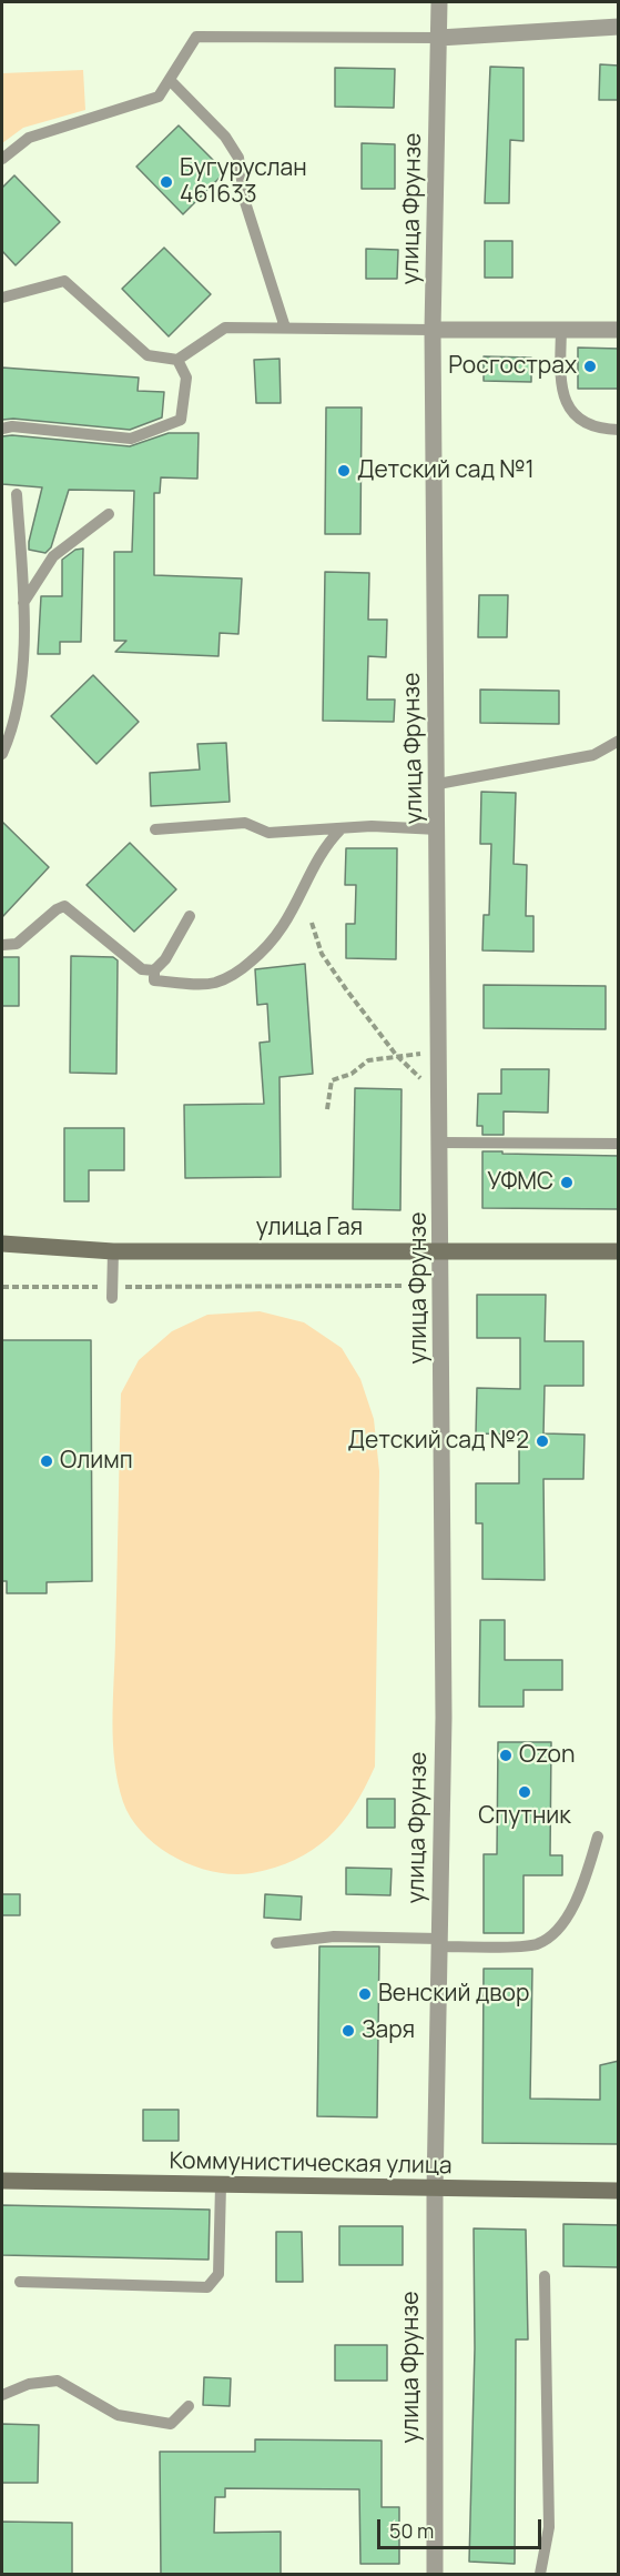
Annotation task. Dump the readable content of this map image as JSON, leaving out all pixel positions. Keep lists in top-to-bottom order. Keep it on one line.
{"streets":{"street":["улица Фрунзе","улица Гая","Коммунистическая улица"]},"crossings":[["улица Фрунзе","улица Гая"],["улица Фрунзе","Коммунистическая улица"]],"places":["Бугуруслан 461633","Росгострах","Детский сад №1","УФМС","Детский сад №2","Олимп","Ozon","Спутник","Венский двор","Заря"],"scale_bar":"50 m"}
